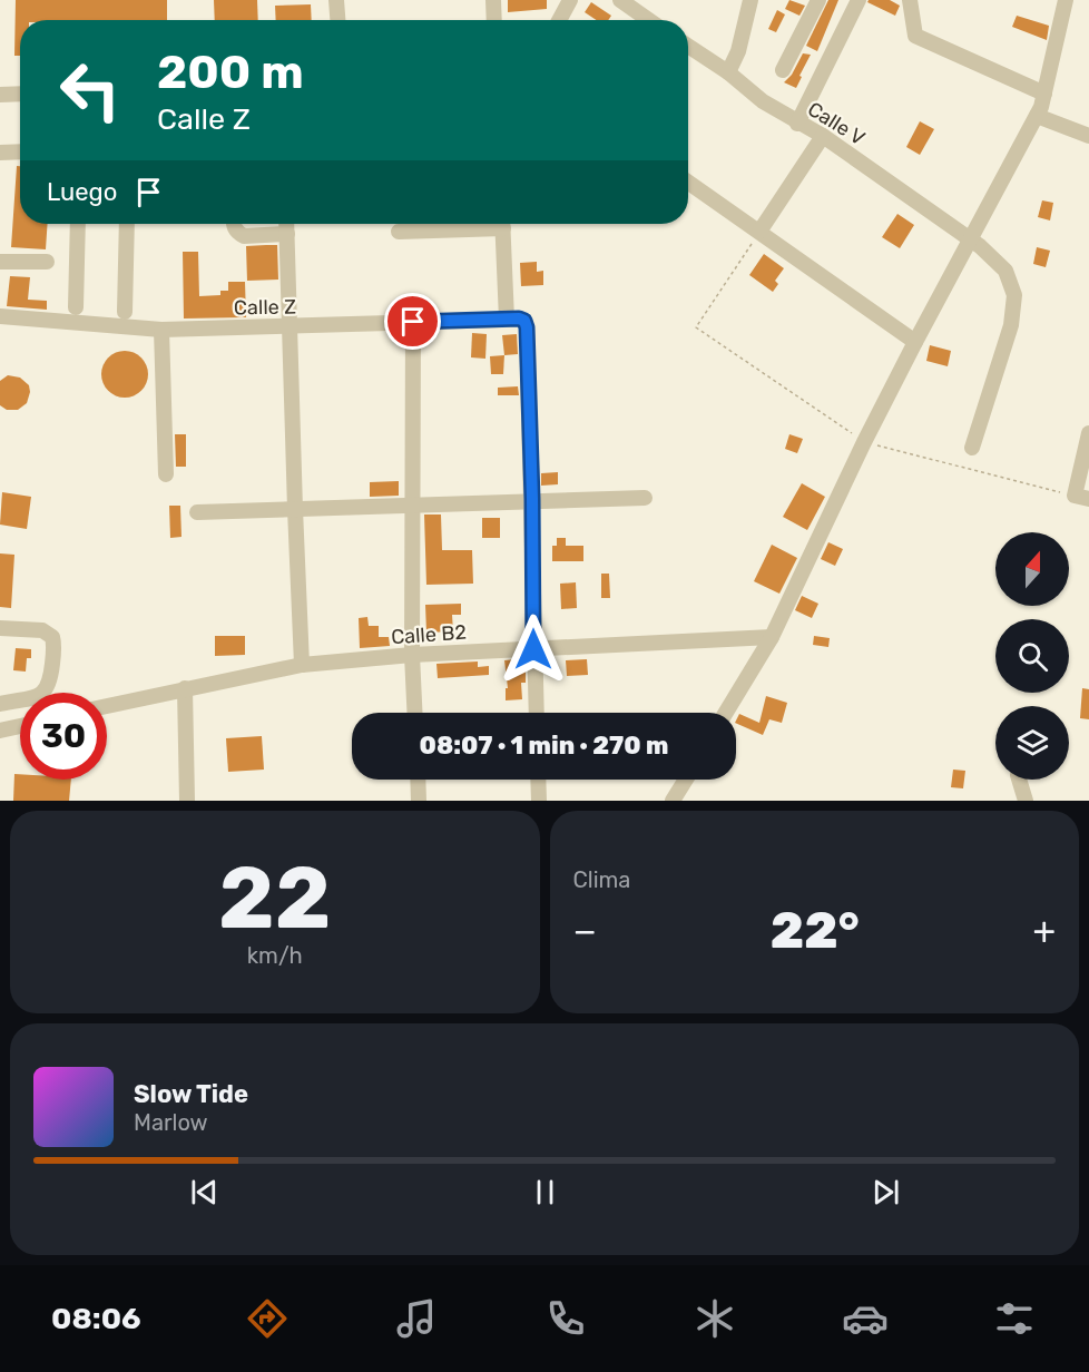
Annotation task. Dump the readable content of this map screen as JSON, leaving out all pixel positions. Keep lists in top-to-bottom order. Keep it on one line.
{"streets":{"street":["Calle V","Calle Z","Calle B2"]},"north":"top","page":{"turn":["200 m","Calle Z"],"then":"Luego","limit":"30","trip":"08:07 · 1 min · 270 m","tile":[["22","km/h"],"Clima"],"heat":["−","22°","+"],"song":["Slow Tide","Marlow"],"tabs":"08:06"}}
